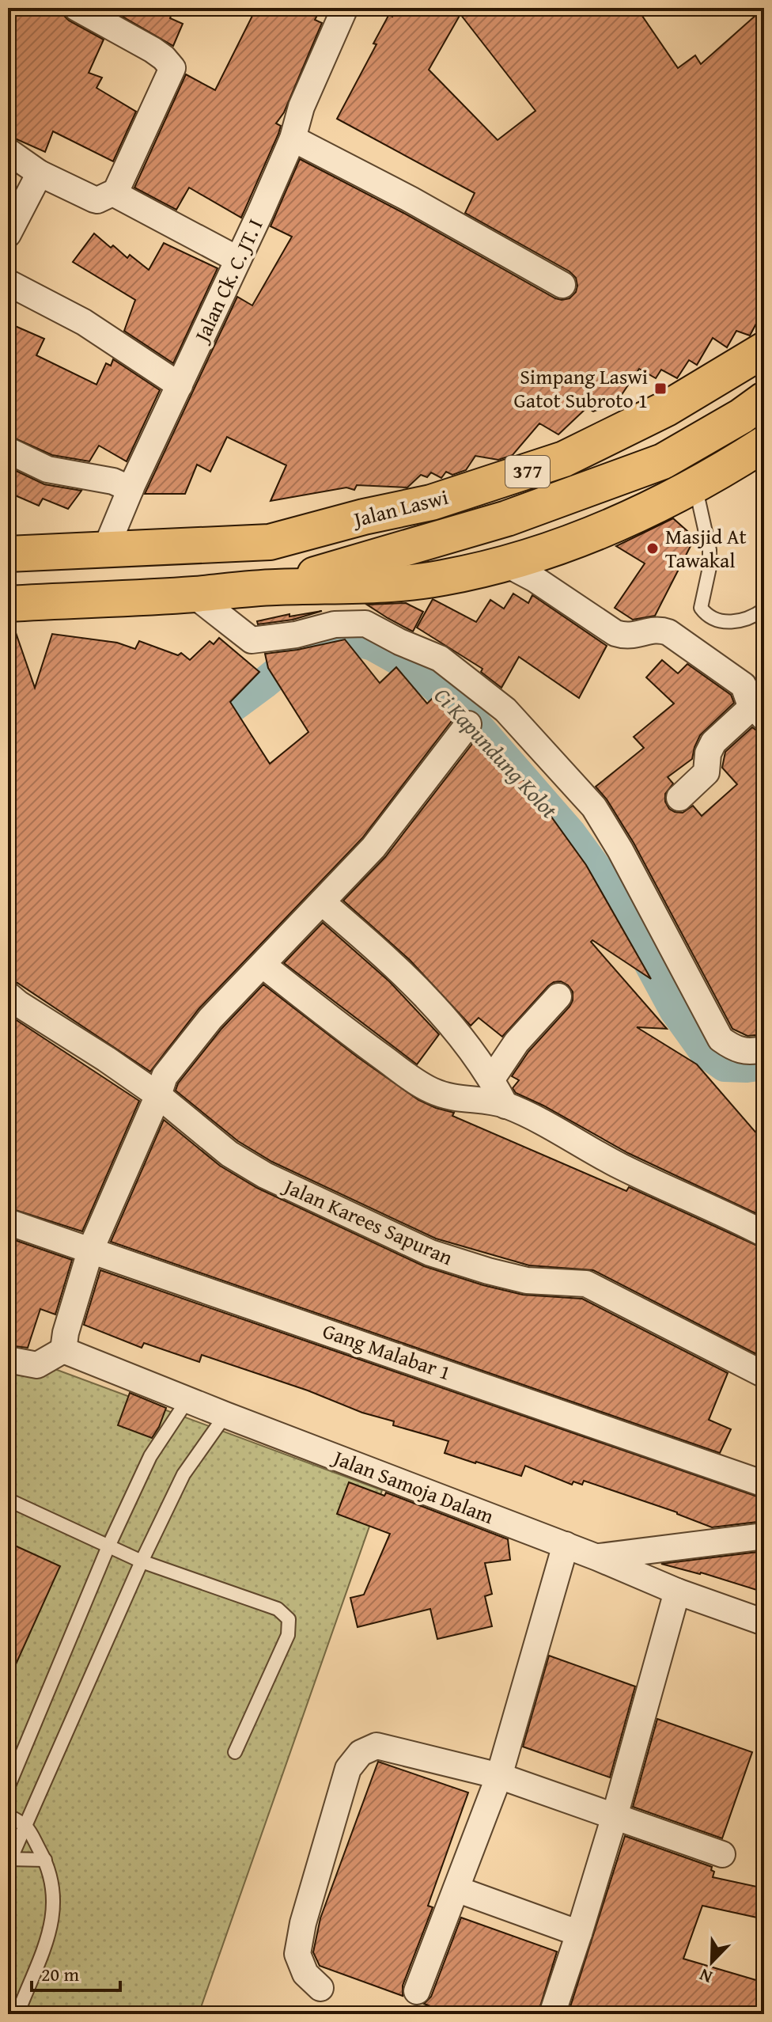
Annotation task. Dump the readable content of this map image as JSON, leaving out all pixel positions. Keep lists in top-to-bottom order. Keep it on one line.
{"streets":{"main road":["377","Jalan Laswi"],"street":["Jalan Ck. C. JT. I","Jalan Karees Sapuran","Gang Malabar 1","Jalan Samoja Dalam"]},"crossings":[["Jalan Ck. C. JT. I","Jalan Laswi"],["377","Jalan Laswi"]],"water":["Ci Kapundung Kolot"],"places":{"transit":["Simpang Laswi Gatot Subroto 1"],"other":["Masjid At Tawakal"]},"scale_bar":"20 m","north":"bottom left"}
